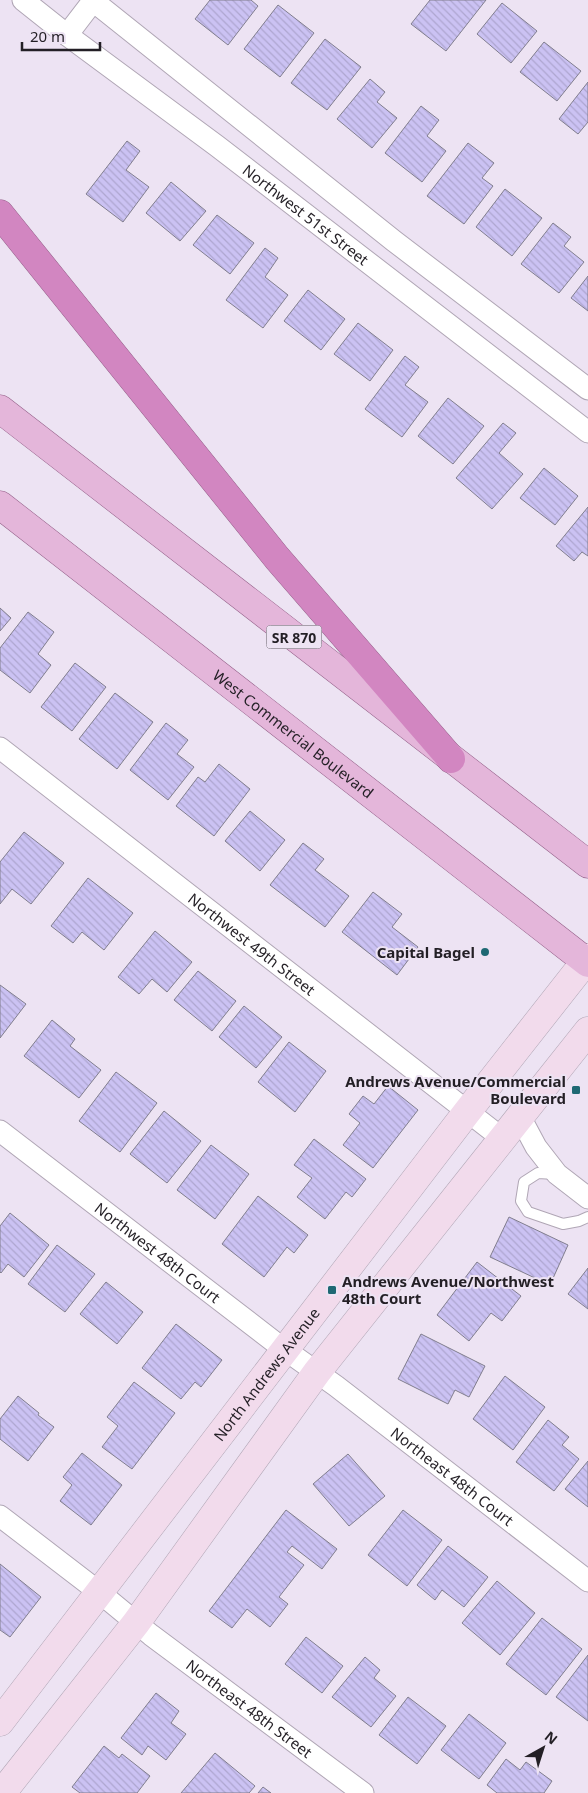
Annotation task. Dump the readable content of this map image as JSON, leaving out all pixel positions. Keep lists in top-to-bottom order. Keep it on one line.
{"streets":{"main road":["SR 870","West Commercial Boulevard","North Andrews Avenue"],"street":["Northwest 51st Street","Northwest 49th Street","Northwest 48th Court","Northeast 48th Court","Northeast 48th Street"]},"crossings":[["West Commercial Boulevard","North Andrews Avenue"],["Northwest 49th Street","North Andrews Avenue"],["Northwest 48th Court","North Andrews Avenue"],["Northwest 48th Court","Northeast 48th Court"],["North Andrews Avenue","Northeast 48th Street"]],"places":{"other":["Capital Bagel"],"transit":["Andrews Avenue/Commercial Boulevard","Andrews Avenue/Northwest 48th Court"]},"scale_bar":"20 m","north":"top right"}
